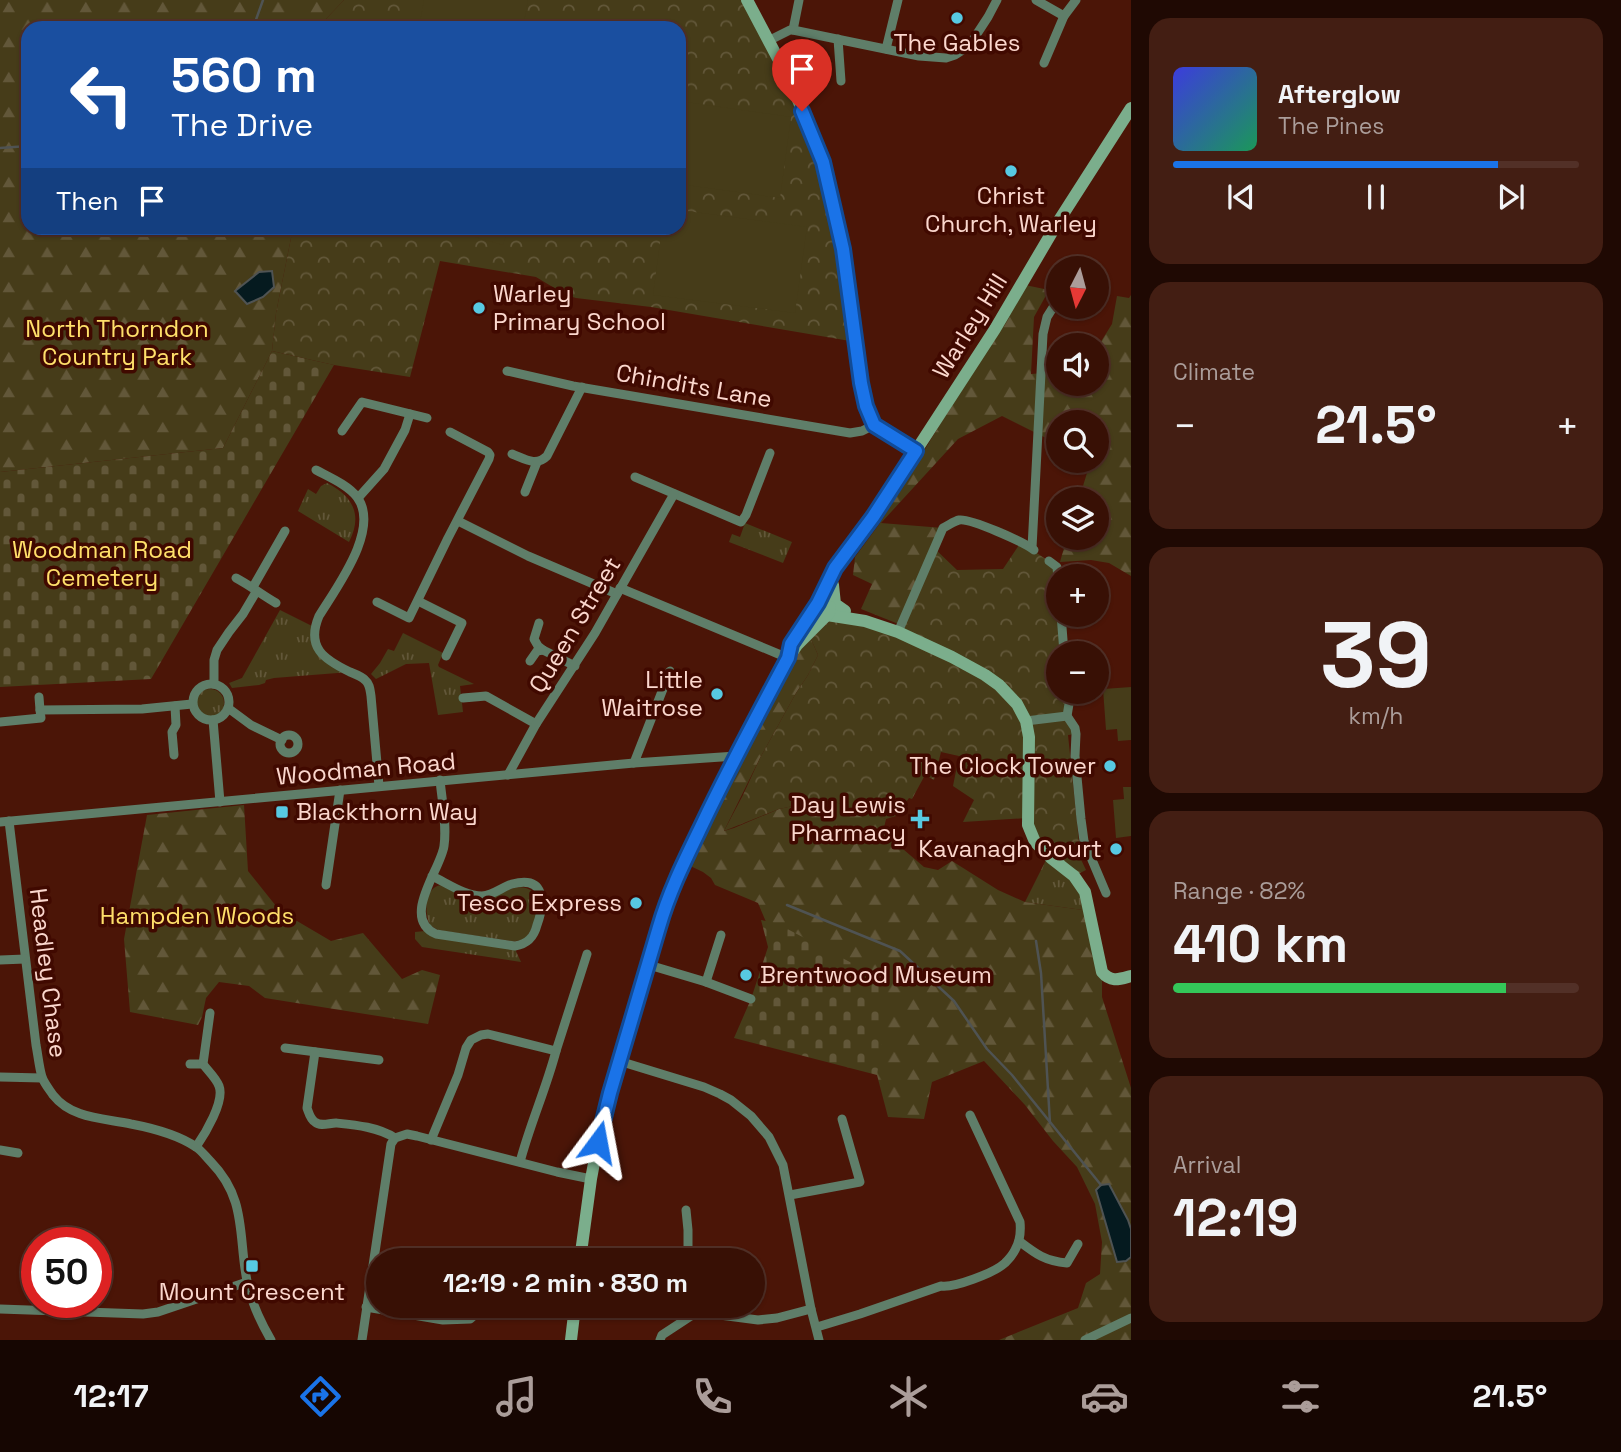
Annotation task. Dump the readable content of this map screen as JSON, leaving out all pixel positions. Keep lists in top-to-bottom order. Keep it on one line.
{"streets":{"main road":["Warley Hill"],"street":["Chindits Lane","Queen Street","Woodman Road","Headley Chase"]},"crossings":[["Warley Hill","Woodman Road"],["Queen Street","Woodman Road"],["Woodman Road","Headley Chase"]],"parks":["North Thorndon Country Park","Woodman Road Cemetery","Hampden Woods"],"places":{"other":["The Gables","Christ Church, Warley","Warley Primary School","Little Waitrose","The Clock Tower","Kavanagh Court","Tesco Express","Brentwood Museum"],"transit":["Blackthorn Way","Mount Crescent"],"health":["Day Lewis Pharmacy"]},"north":"bottom","page":{"turn":["560 m","The Drive"],"song":["Afterglow","The Pines"],"then":"Then","map_buttons":["+","−"],"tile":["Climate",["39","km/h"],["Range · 82%","410 km"],["Arrival","12:19"]],"heat":["−","21.5°","+"],"limit":"50","trip":"12:19 · 2 min · 830 m","tabs":["12:17","21.5°"]}}
